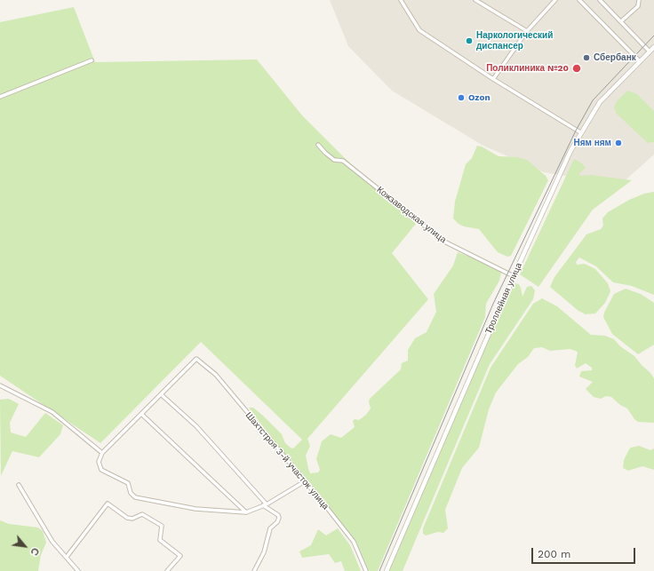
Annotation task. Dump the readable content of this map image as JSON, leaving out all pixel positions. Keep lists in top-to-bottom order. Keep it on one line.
{"streets":{"street":["Кожзаводская улица","Троллейная улица","Шахтстроя 3-й участок улица"]},"crossings":[["Кожзаводская улица","Троллейная улица"]],"places":["Наркологический диспансер","Сбербанк","Поликлиника №20","Ozon","Ням ням"],"scale_bar":"200 m","north":"bottom right"}
